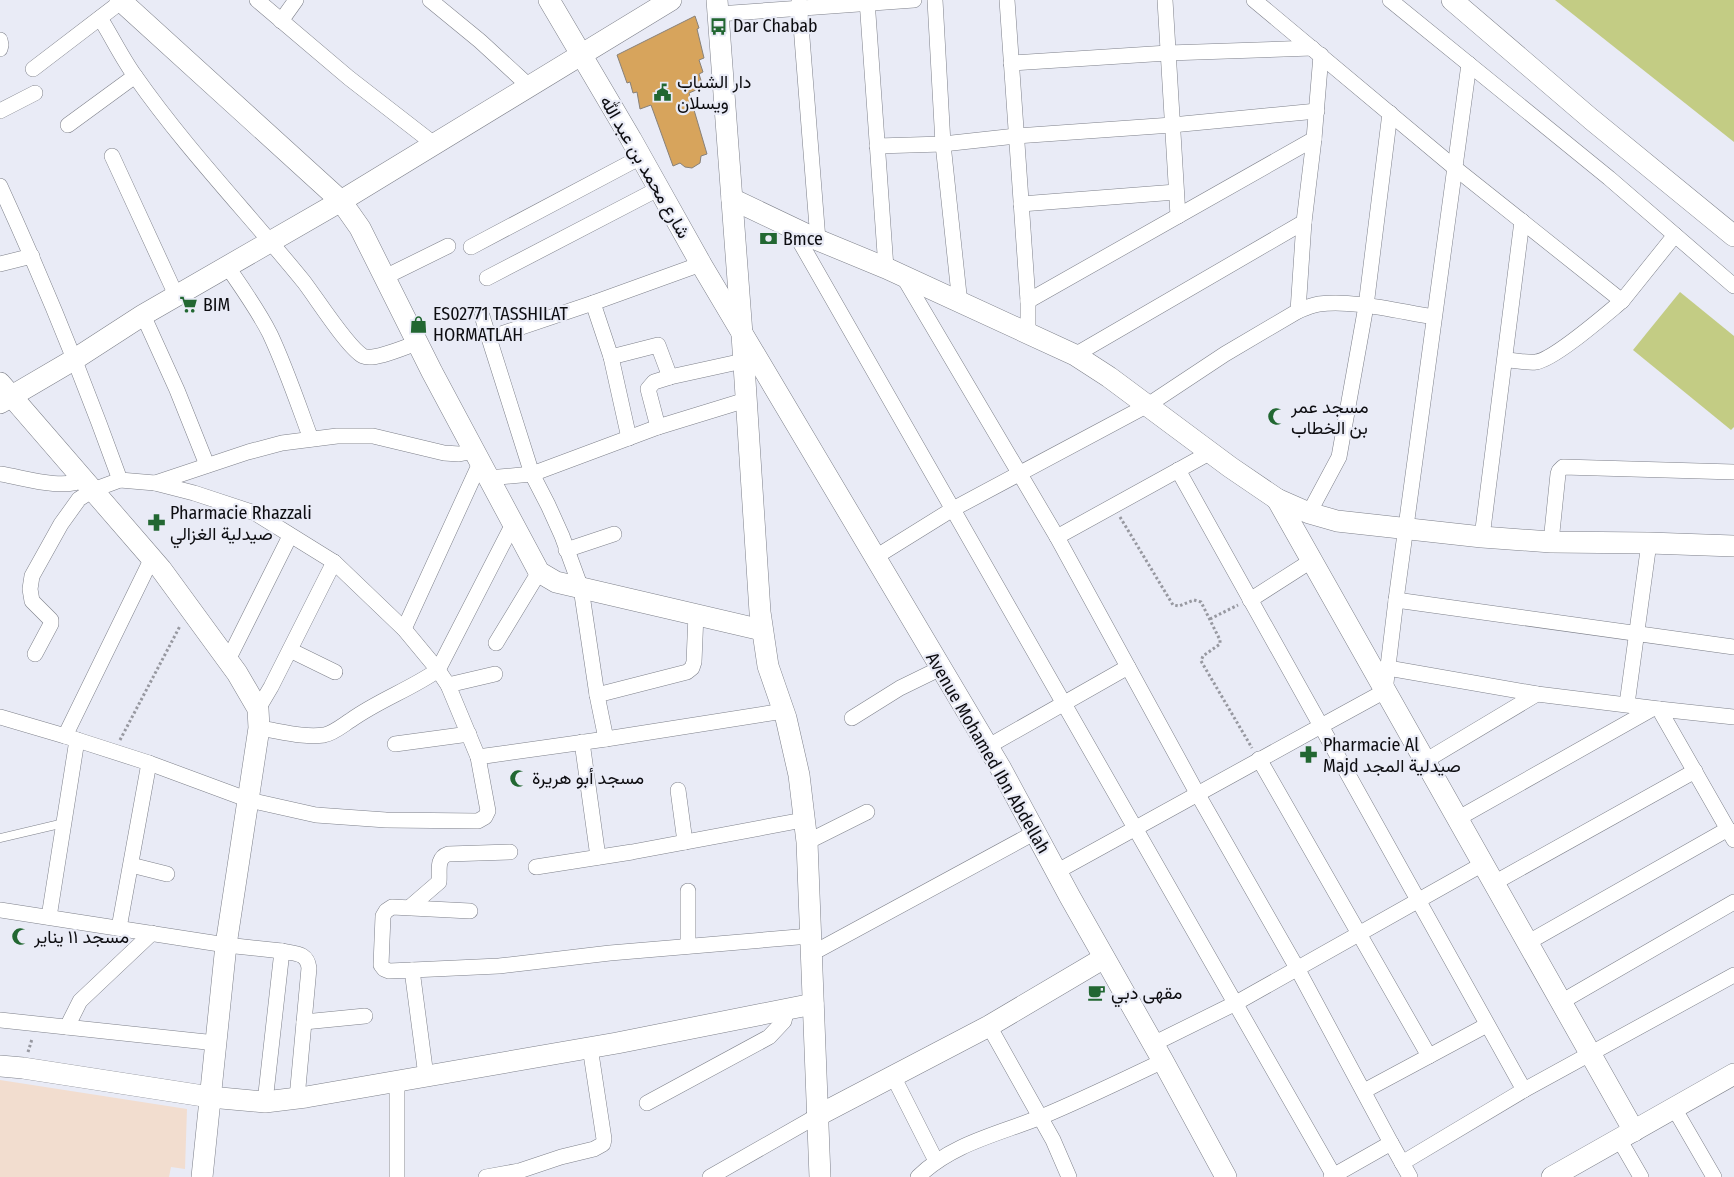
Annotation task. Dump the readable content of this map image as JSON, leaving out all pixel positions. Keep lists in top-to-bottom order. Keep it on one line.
{"streets":{"street":["شارع محمد بن عبد الله","Avenue Mohamed Ibn Abdellah"]},"crossings":[["شارع محمد بن عبد الله","Avenue Mohamed Ibn Abdellah"]],"places":{"bus stop":["Dar Chabab"],"public building":["دار الشباب ويسلان"],"bank":["Bmce"],"supermarket":["BIM"],"shop":["ES02771 TASSHILAT HORMATLAH"],"mosque":["مسجد عمر بن الخطاب","مسجد أبو هريرة","مسجد ١١ يناير"],"pharmacy":["Pharmacie Rhazzali صيدلية الغزالي","Pharmacie Al Majd صيدلية المجد"],"cafe":["مقهى دبي"]}}
